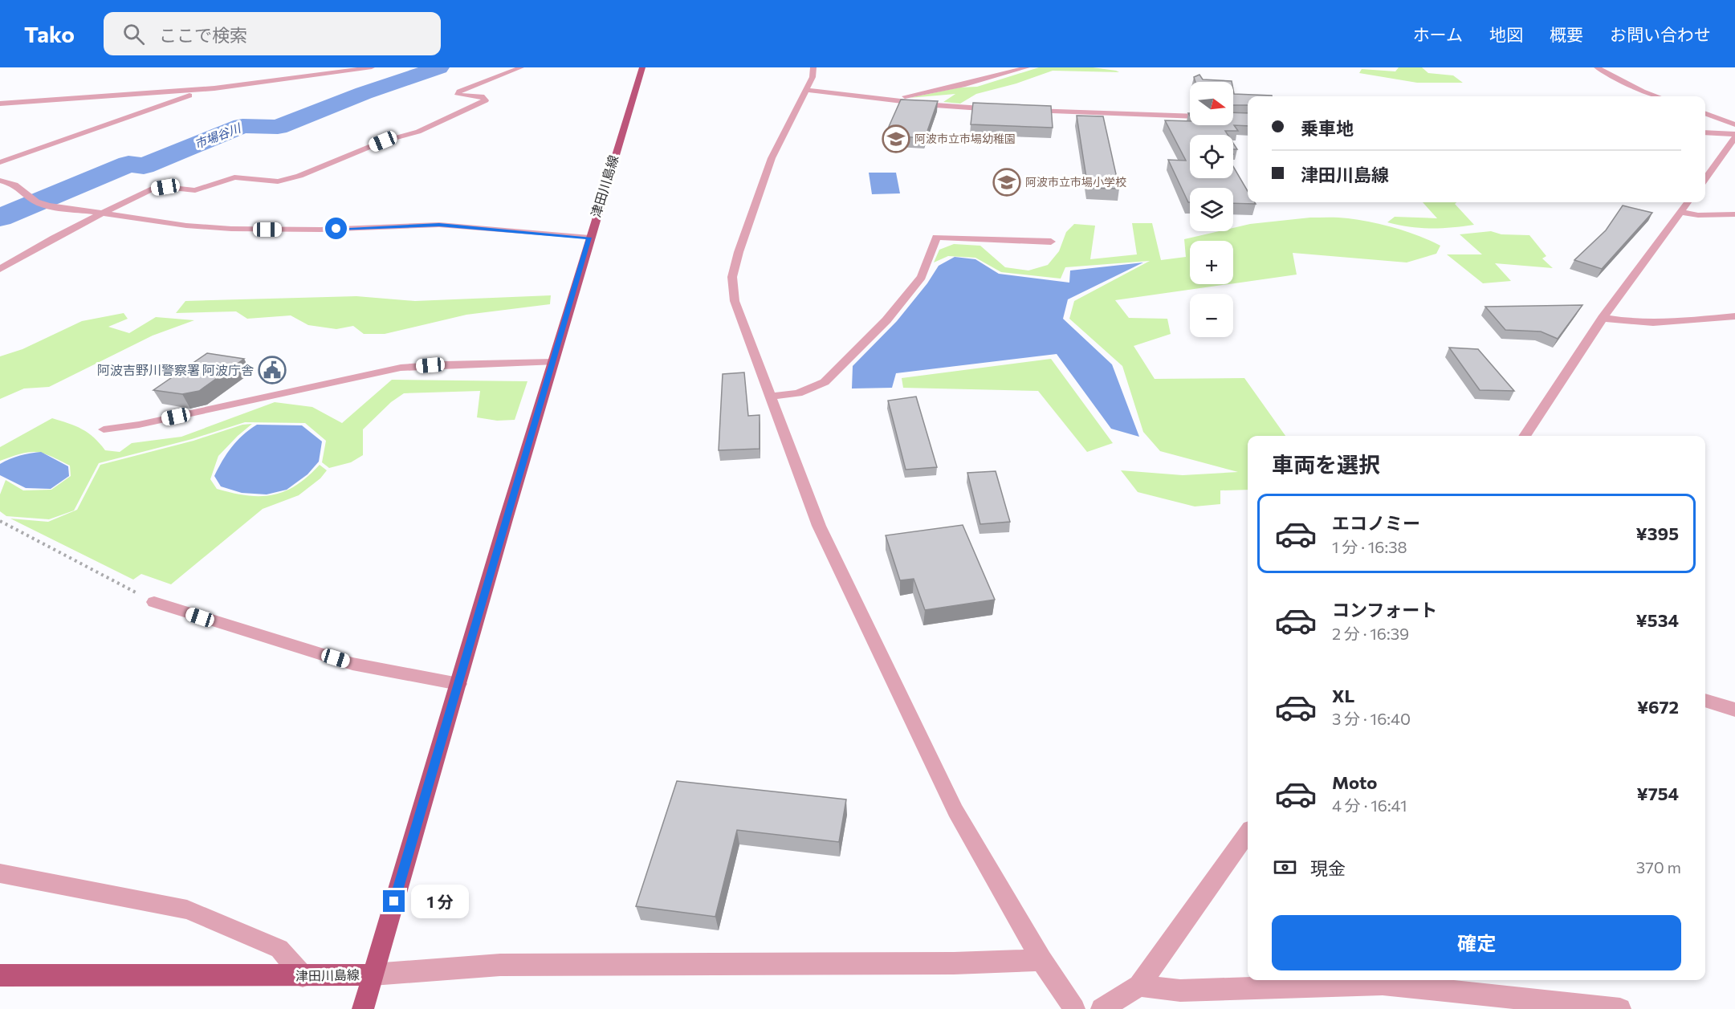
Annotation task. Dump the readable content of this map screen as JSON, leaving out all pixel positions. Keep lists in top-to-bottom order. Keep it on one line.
{"streets":{"main road":["津田川島線"]},"water":["市場谷川"],"places":{"school or university":["阿波市立市場幼稚園","阿波市立市場小学校"],"public building":["阿波吉野川警察署 阿波庁舎"]},"north":"right","page":{"header":"Tako","search":"ここで検索","nav":["ホーム","地図","概要","お問い合わせ"],"map_buttons":["+","−"],"banner":["乗車地","津田川島線"],"heading":"車両を選択","list":[{"name":"エコノミー","note":"1 分 · 16:38","value":"¥395"},{"name":"コンフォート","note":"2 分 · 16:39","value":"¥534"},{"name":"XL","note":"3 分 · 16:40","value":"¥672"},{"name":"Moto","note":"4 分 · 16:41","value":"¥754"}],"pay":["現金","370 m"],"bubble":"1 分","buttons":"確定"}}
